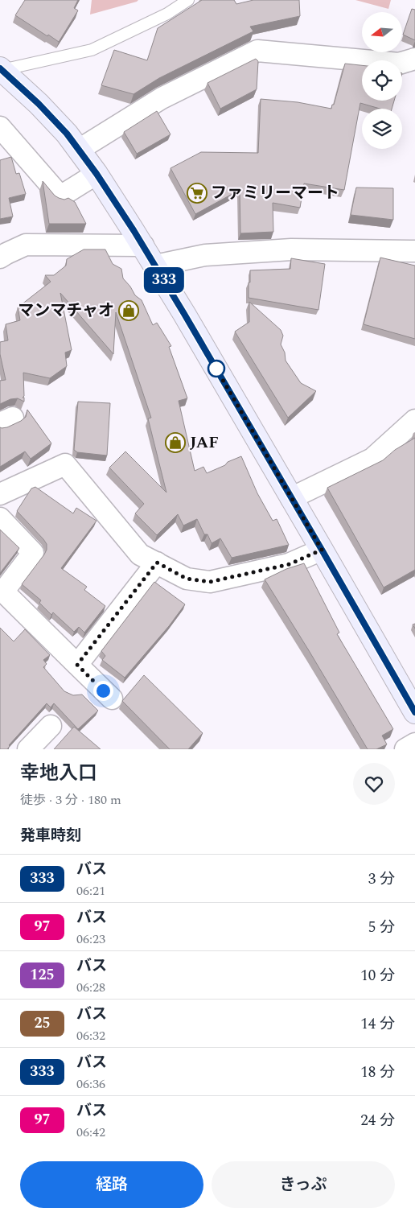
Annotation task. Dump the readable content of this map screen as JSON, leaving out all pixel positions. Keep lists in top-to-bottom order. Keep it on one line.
{"places":{"supermarket":["ファミリーマート"],"shop":["マンマチャオ","JAF"]},"lines":["bus line 333"],"north":"left","page":{"on_map":"333","heading":[["幸地入口","徒歩 · 3 分 · 180 m"],"発車時刻"],"list":[{"mark":"333","name":"バス","note":"06:21","value":"3 分"},{"mark":"97","name":"バス","note":"06:23","value":"5 分"},{"mark":"125","name":"バス","note":"06:28","value":"10 分"},{"mark":"25","name":"バス","note":"06:32","value":"14 分"},{"mark":"333","name":"バス","note":"06:36","value":"18 分"},{"mark":"97","name":"バス","note":"06:42","value":"24 分"}],"buttons":["経路","きっぷ"]}}
